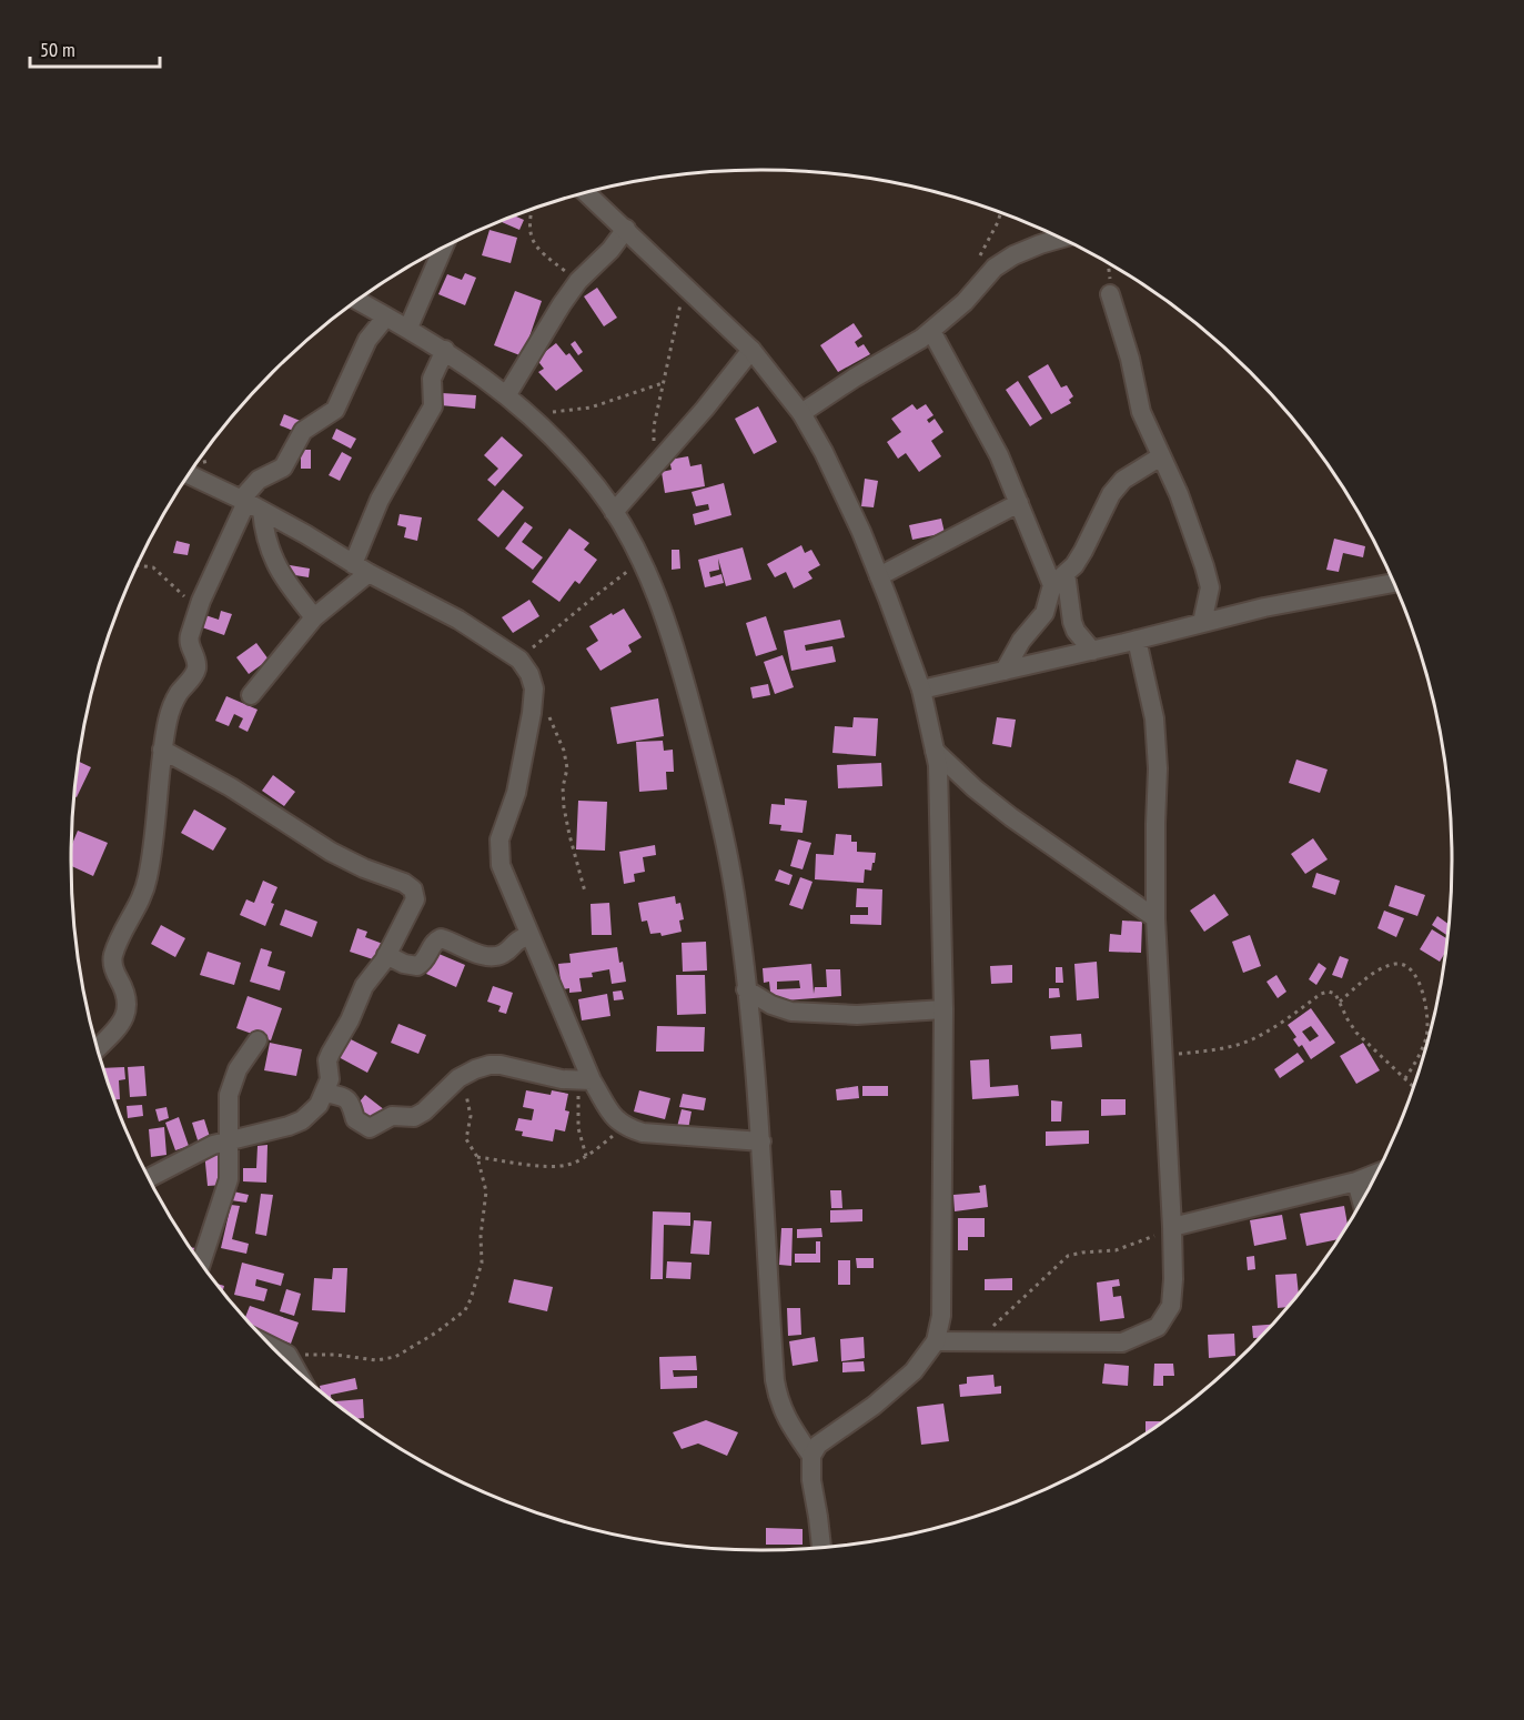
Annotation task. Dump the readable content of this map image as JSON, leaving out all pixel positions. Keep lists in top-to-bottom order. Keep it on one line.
{"scale_bar":"50 m"}
